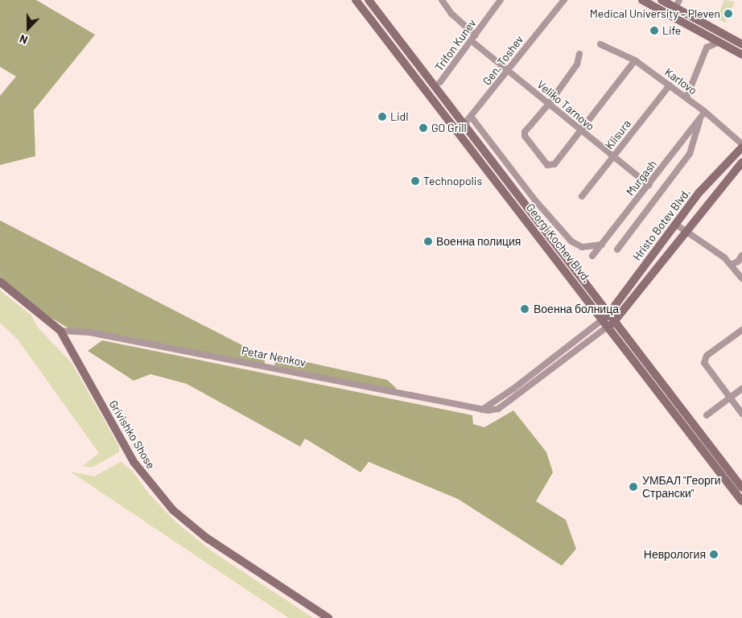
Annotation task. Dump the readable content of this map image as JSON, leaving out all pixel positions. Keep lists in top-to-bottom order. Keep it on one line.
{"streets":{"main road":["Hristo Botev Blvd.","Georgi Kochev Blvd.","Grivishko Shose"],"street":["Trifon Kunev","Gen. Toshev","Karlovo","Veliko Tarnovo","Klisura","Murgash","Petar Nenkov"]},"crossings":[["Trifon Kunev","Veliko Tarnovo"],["Gen. Toshev","Veliko Tarnovo"],["Gen. Toshev","Georgi Kochev Blvd."],["Karlovo","Klisura"],["Karlovo","Murgash"],["Veliko Tarnovo","Klisura"],["Veliko Tarnovo","Murgash"],["Hristo Botev Blvd.","Georgi Kochev Blvd."],["Hristo Botev Blvd.","Petar Nenkov"],["Georgi Kochev Blvd.","Petar Nenkov"],["Petar Nenkov","Grivishko Shose"]],"places":["Medical University – Pleven","Life","Lidl","GO Grill","Technopolis","Военна полиция","Военна болница","УМБАЛ \"Георги Странски\"","Неврология"],"north":"bottom"}
